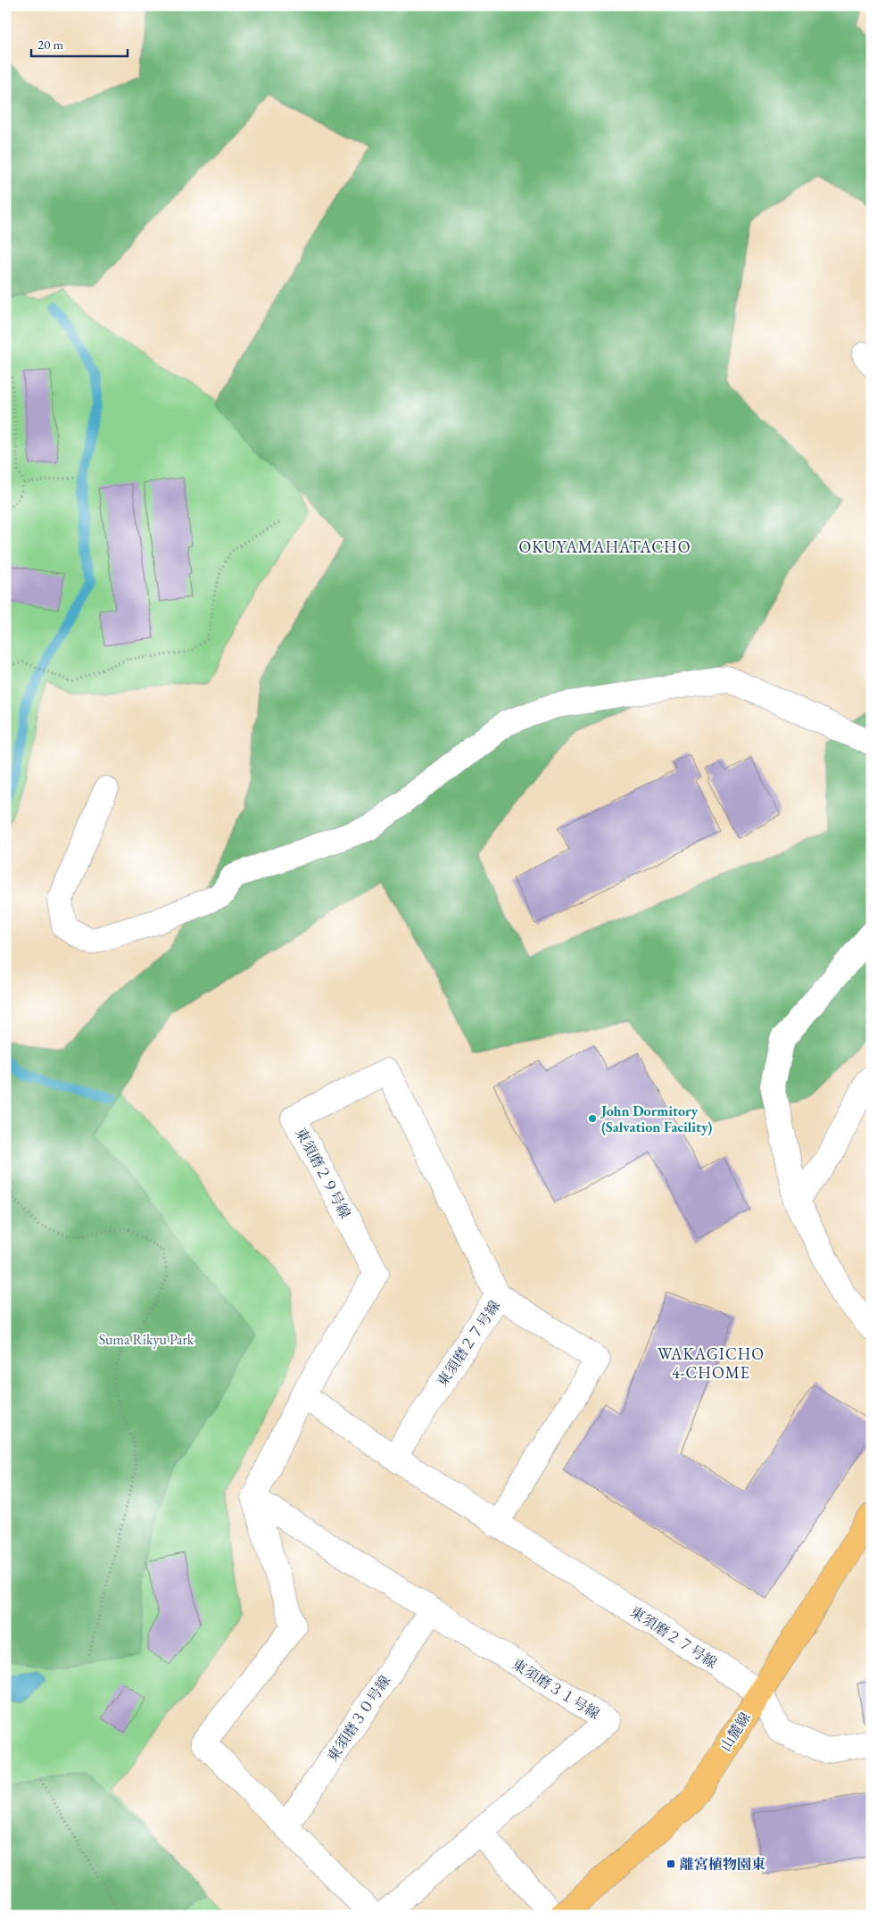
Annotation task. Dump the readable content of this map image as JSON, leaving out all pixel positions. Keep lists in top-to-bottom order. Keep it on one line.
{"streets":{"main road":["山麓線"],"street":["東須磨２９号線","東須磨２７号線","東須磨３１号線","東須磨３０号線"]},"crossings":[["東須磨２９号線","東須磨２７号線"],["東須磨２７号線","山麓線"],["東須磨３１号線","東須磨３０号線"]],"districts":["OKUYAMAHATACHO","WAKAGICHO 4-CHOME"],"parks":["Suma Rikyu Park"],"places":{"other":["John Dormitory (Salvation Facility)"],"transit":["離宮植物園東"]},"scale_bar":"20 m"}
